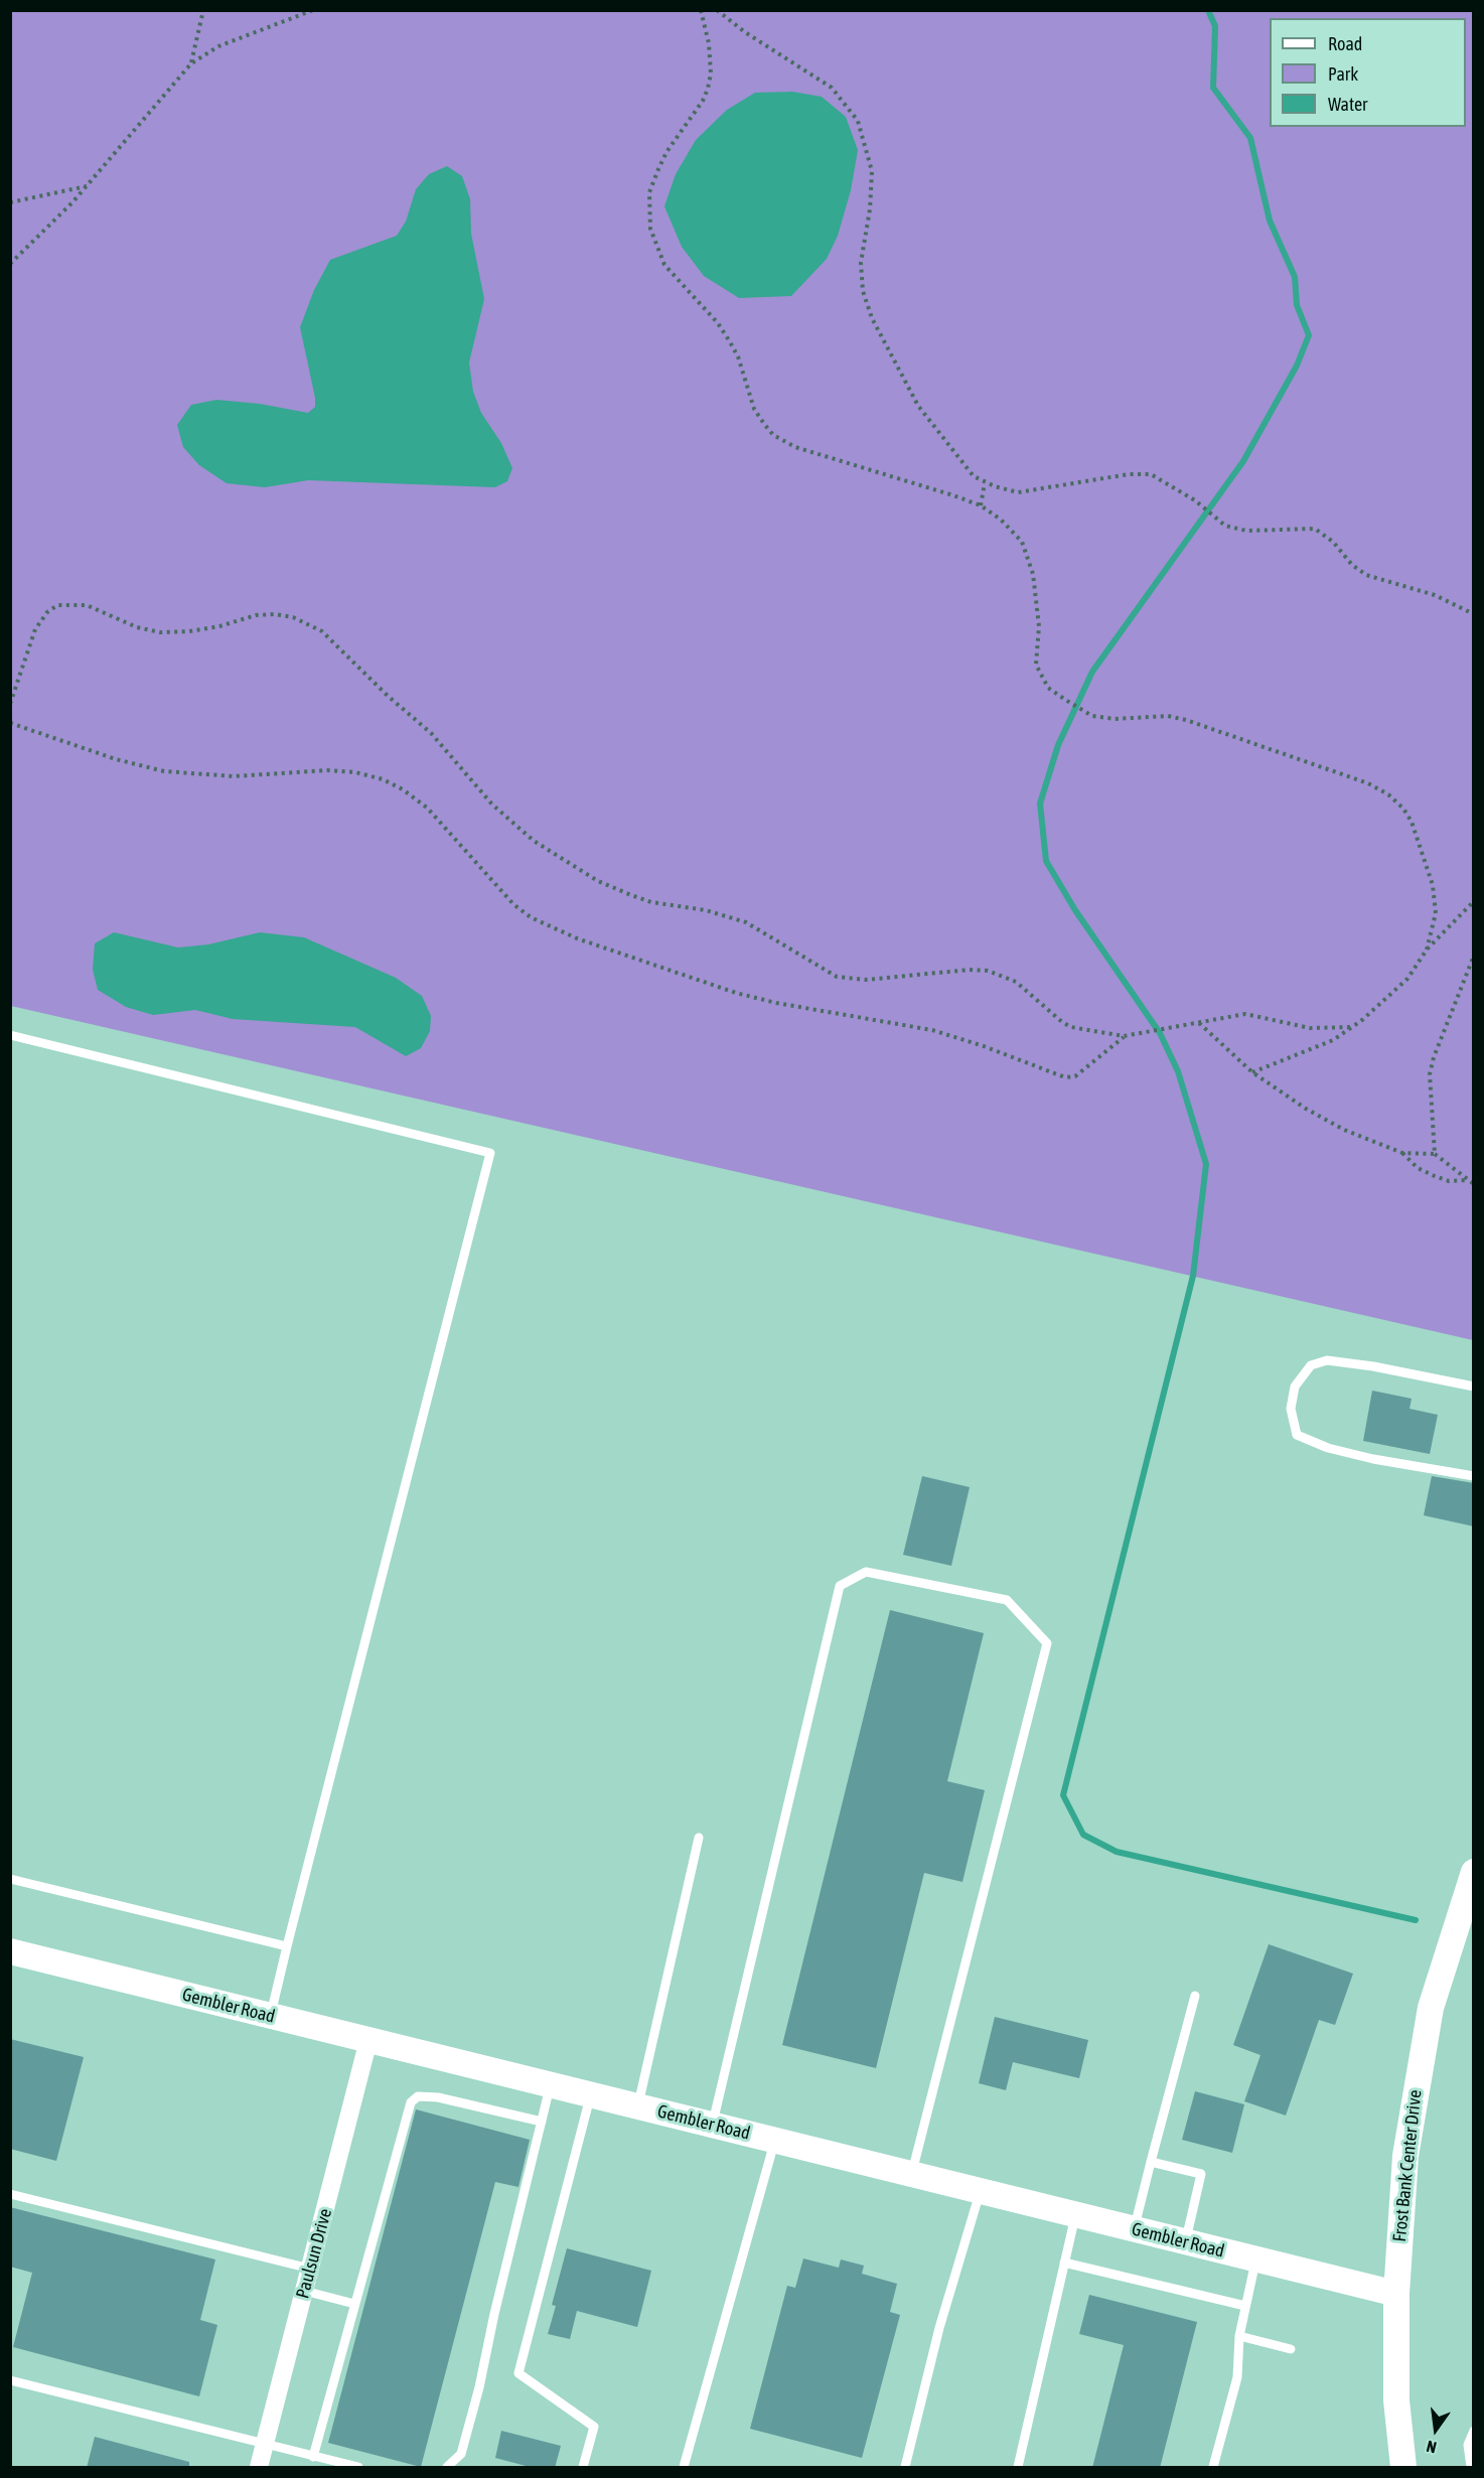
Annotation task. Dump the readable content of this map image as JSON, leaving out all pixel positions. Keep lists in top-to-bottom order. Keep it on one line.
{"streets":{"main road":["Gembler Road","Frost Bank Center Drive"],"street":["Paulsun Drive"]},"crossings":[["Gembler Road","Frost Bank Center Drive"],["Gembler Road","Paulsun Drive"]],"legend":["Road","Park","Water"],"north":"bottom"}
